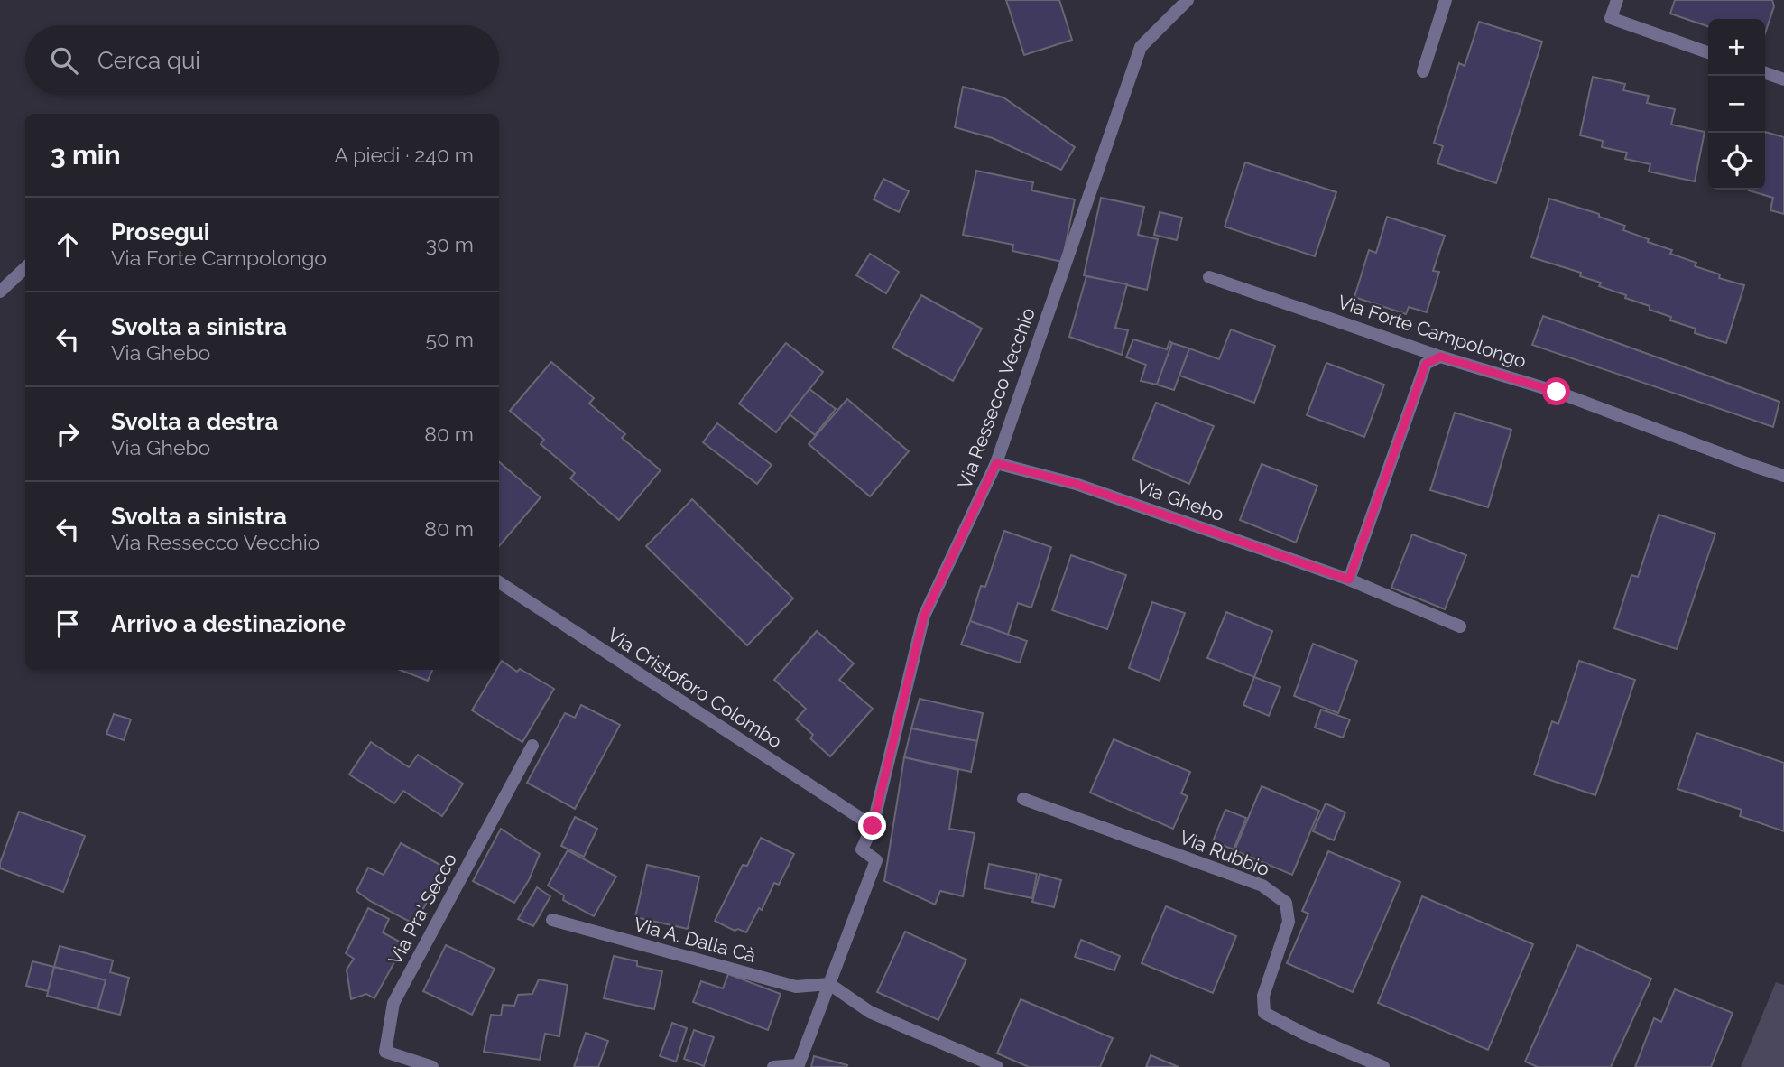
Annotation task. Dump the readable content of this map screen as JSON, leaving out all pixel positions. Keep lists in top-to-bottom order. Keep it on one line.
{"streets":{"street":["Via Forte Campolongo","Via Ressecco Vecchio","Via Ghebo","Via Cristoforo Colombo","Via Rubbio","Via Pra' Secco","Via A. Dalla Cà"]},"crossings":[["Via Ressecco Vecchio","Via Ghebo"],["Via Ressecco Vecchio","Via Cristoforo Colombo"],["Via Ressecco Vecchio","Via A. Dalla Cà"]],"page":{"map_buttons":["+","−"],"search":"Cerca qui","heading":["3 min","A piedi · 240 m"],"list":[["Prosegui","Via Forte Campolongo","30 m"],["Svolta a sinistra","Via Ghebo","50 m"],["Svolta a destra","Via Ghebo","80 m"],["Svolta a sinistra","Via Ressecco Vecchio","80 m"],"Arrivo a destinazione"]}}
